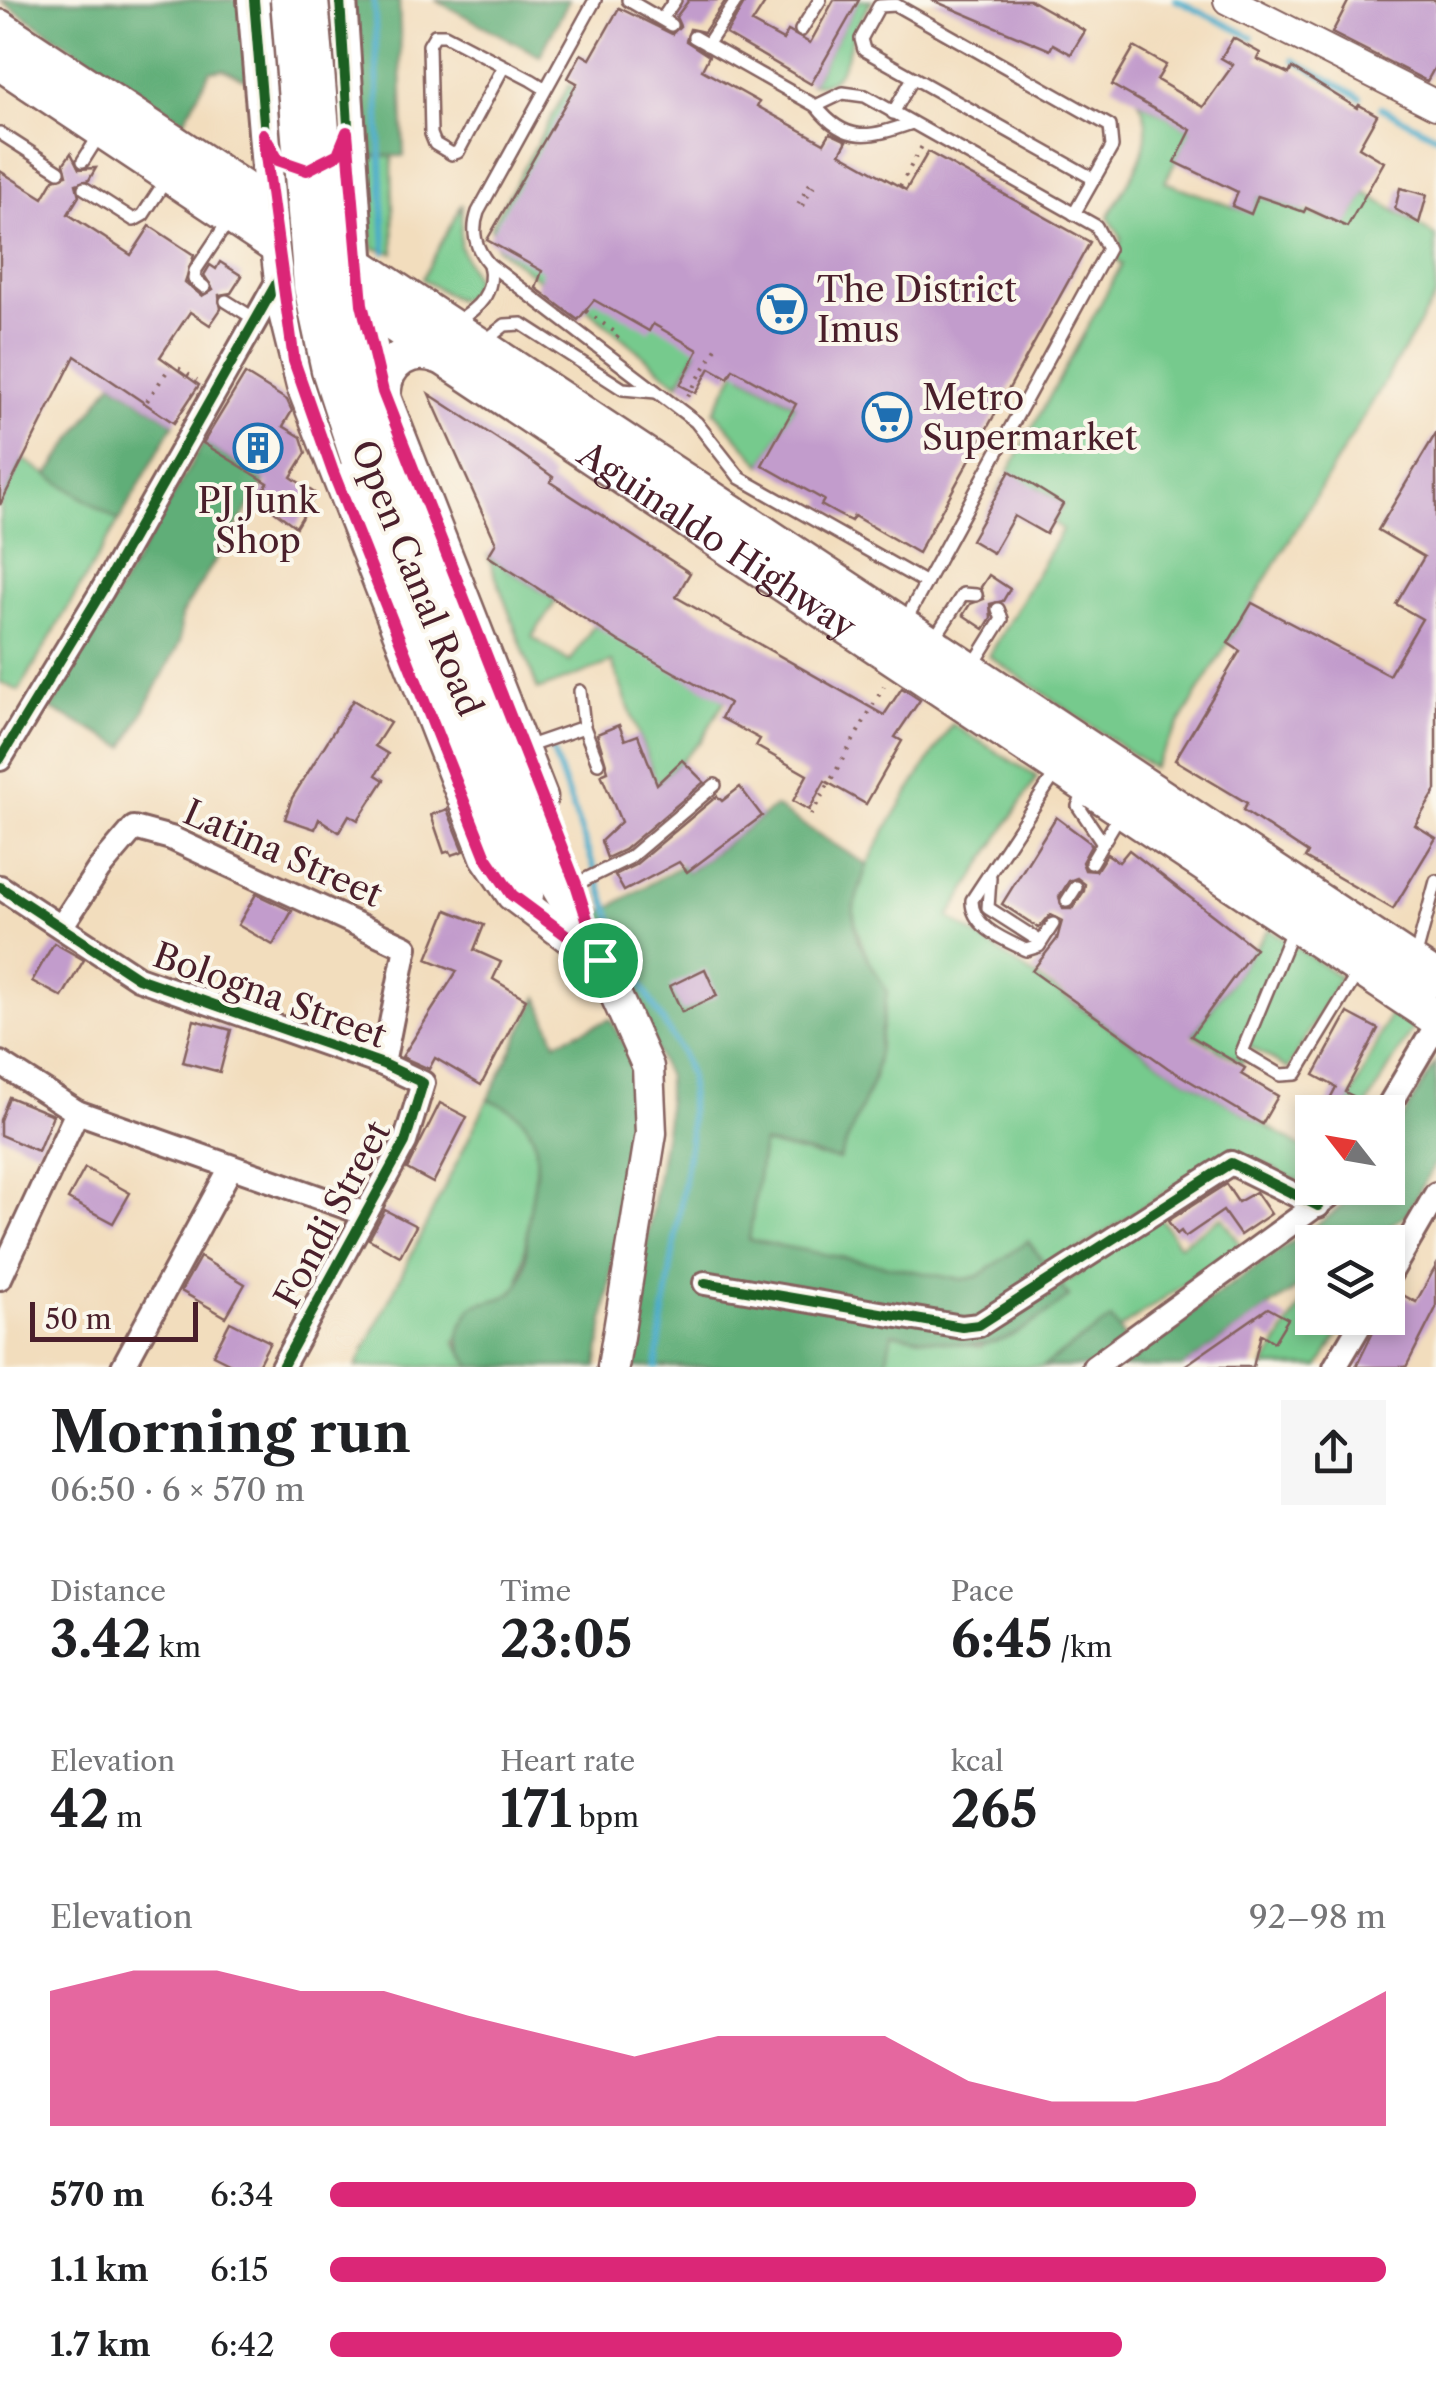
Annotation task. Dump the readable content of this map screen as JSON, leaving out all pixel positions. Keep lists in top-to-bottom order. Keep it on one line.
{"streets":{"highway":["Aguinaldo Highway"],"main road":["Open Canal Road"],"street":["Latina Street","Bologna Street","Fondi Street"]},"crossings":[["Aguinaldo Highway","Open Canal Road"],["Latina Street","Bologna Street"],["Bologna Street","Fondi Street"]],"places":{"supermarket":["The District Imus","Metro Supermarket"],"building":["PJ Junk Shop"]},"scale_bar":"50 m","north":"top left","page":{"scale":"50 m","heading":["Morning run","06:50 · 6 × 570 m"],"stats":[["Distance","3.42 km"],["Time","23:05"],["Pace","6:45 /km"],["Elevation","42 m"],["Heart rate","171 bpm"],["kcal","265"]],"chart":["Elevation","92–98 m"],"list":[{"name":"570 m","note":"6:34"},{"name":"1.1 km","note":"6:15"},{"name":"1.7 km","note":"6:42"}]}}
